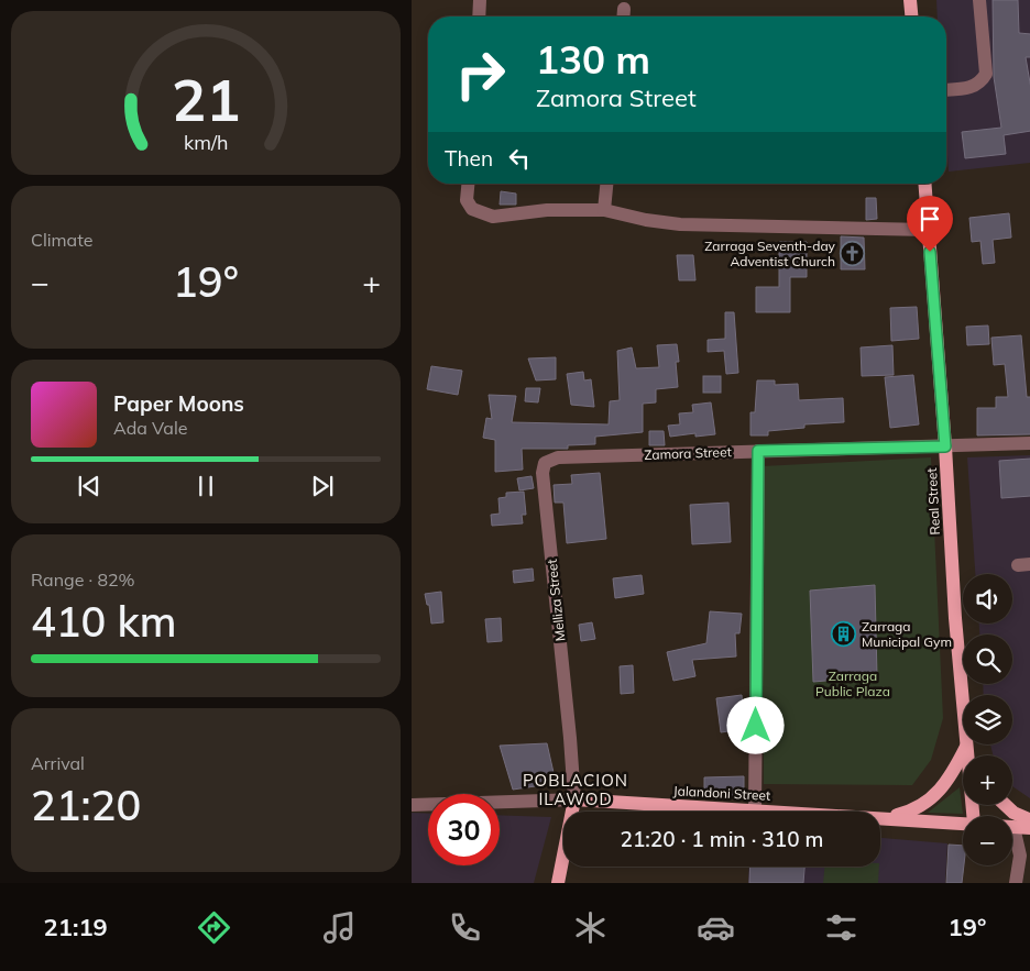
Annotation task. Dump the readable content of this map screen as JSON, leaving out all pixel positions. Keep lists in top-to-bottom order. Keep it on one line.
{"streets":{"main road":["Real Street","Jalandoni Street"],"street":["Zamora Street","Melliza Street"]},"crossings":[["Zamora Street","Real Street"],["Zamora Street","Melliza Street"],["Melliza Street","Jalandoni Street"]],"districts":["POBLACION ILAWOD"],"parks":["Zarraga Public Plaza"],"places":{"church":["Zarraga Seventh-day Adventist Church"],"building":["Zarraga Municipal Gym"]},"page":{"turn":["130 m","Zamora Street"],"then":"Then","tile":["Climate",["Range · 82%","410 km"],["Arrival","21:20"]],"heat":["−","19°","+"],"song":["Paper Moons","Ada Vale"],"map_buttons":["+","−"],"limit":"30","trip":"21:20 · 1 min · 310 m","tabs":["21:19","19°"],"gauge":["21","km/h"]}}
